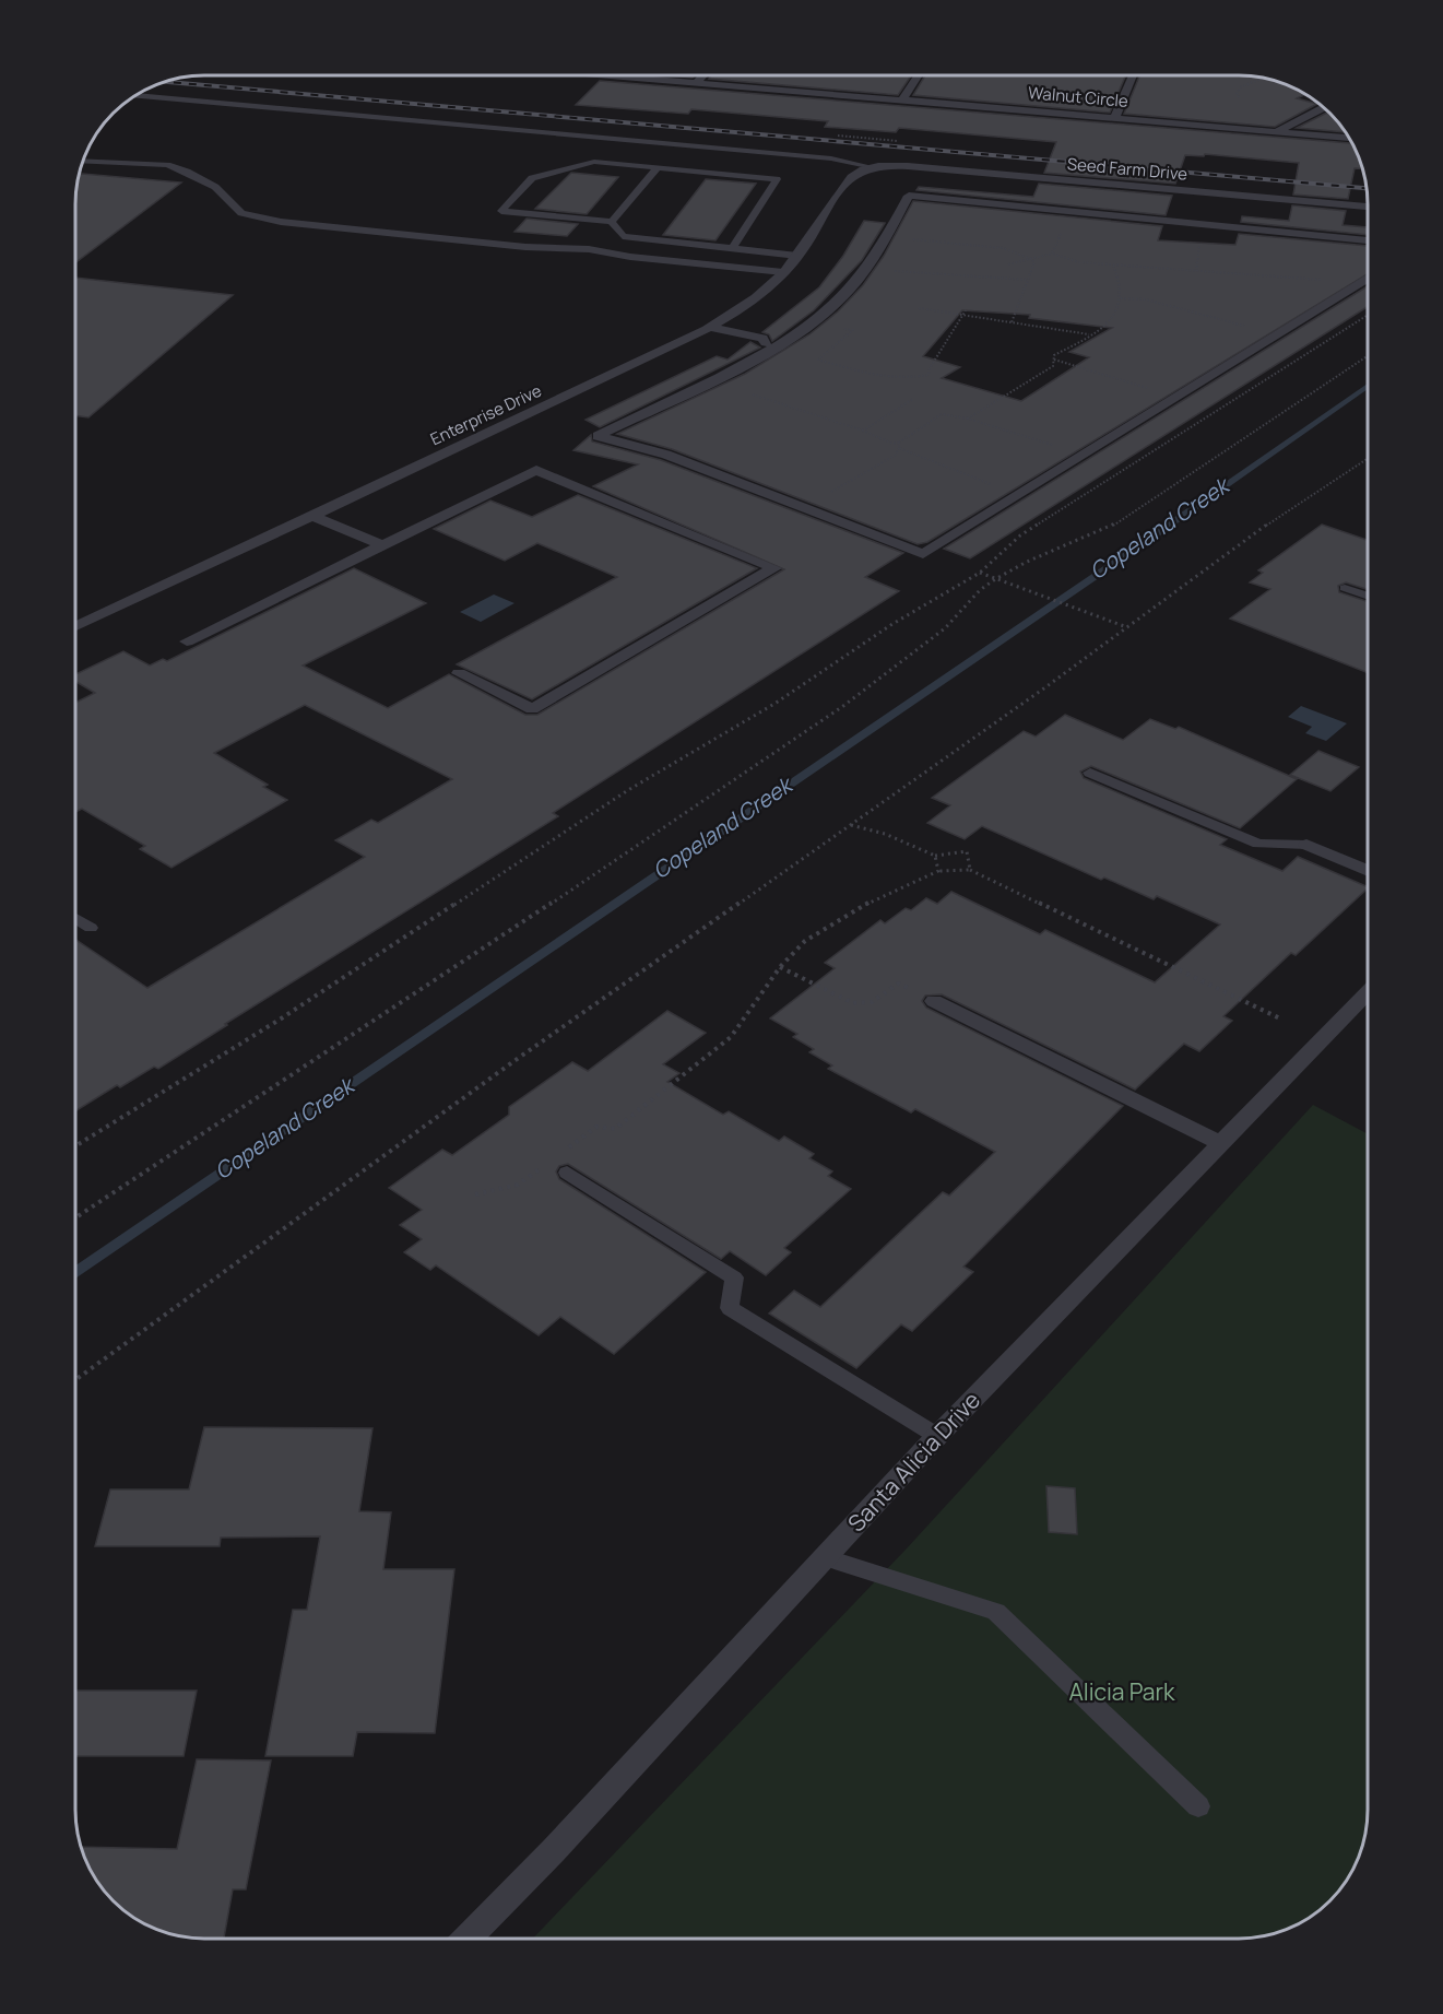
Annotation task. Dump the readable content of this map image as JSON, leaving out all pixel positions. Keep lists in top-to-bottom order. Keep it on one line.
{"streets":{"street":["Walnut Circle","Seed Farm Drive","Enterprise Drive","Santa Alicia Drive"]},"crossings":[["Seed Farm Drive","Enterprise Drive"]],"water":["Copeland Creek"],"parks":["Alicia Park"]}
